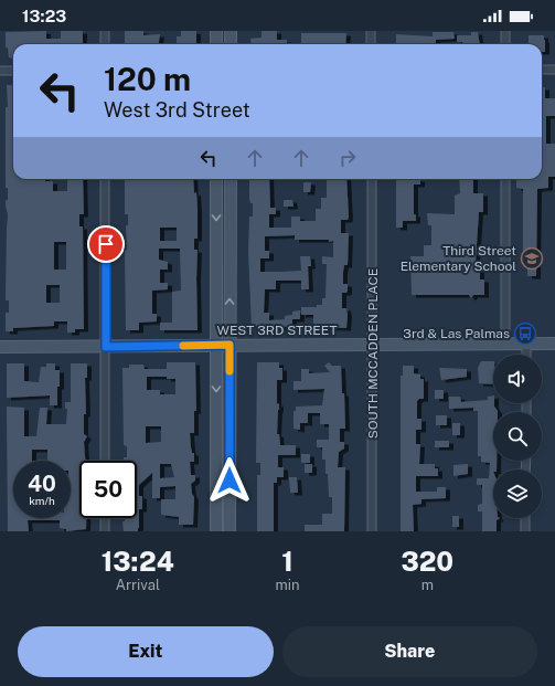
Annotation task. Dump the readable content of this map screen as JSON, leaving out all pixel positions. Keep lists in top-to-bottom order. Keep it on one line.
{"streets":{"main road":["WEST 3RD STREET"],"street":["SOUTH MCCADDEN PLACE"]},"crossings":[["WEST 3RD STREET","SOUTH MCCADDEN PLACE"]],"places":{"school or university":["Third Street Elementary School"],"bus stop":["3rd & Las Palmas"]},"page":{"status":"13:23","turn":["120 m","West 3rd Street"],"speed":"40 km/h","limit":"50","eta":["13:24","Arrival","1","min","320","m"],"buttons":["Exit","Share"]}}
